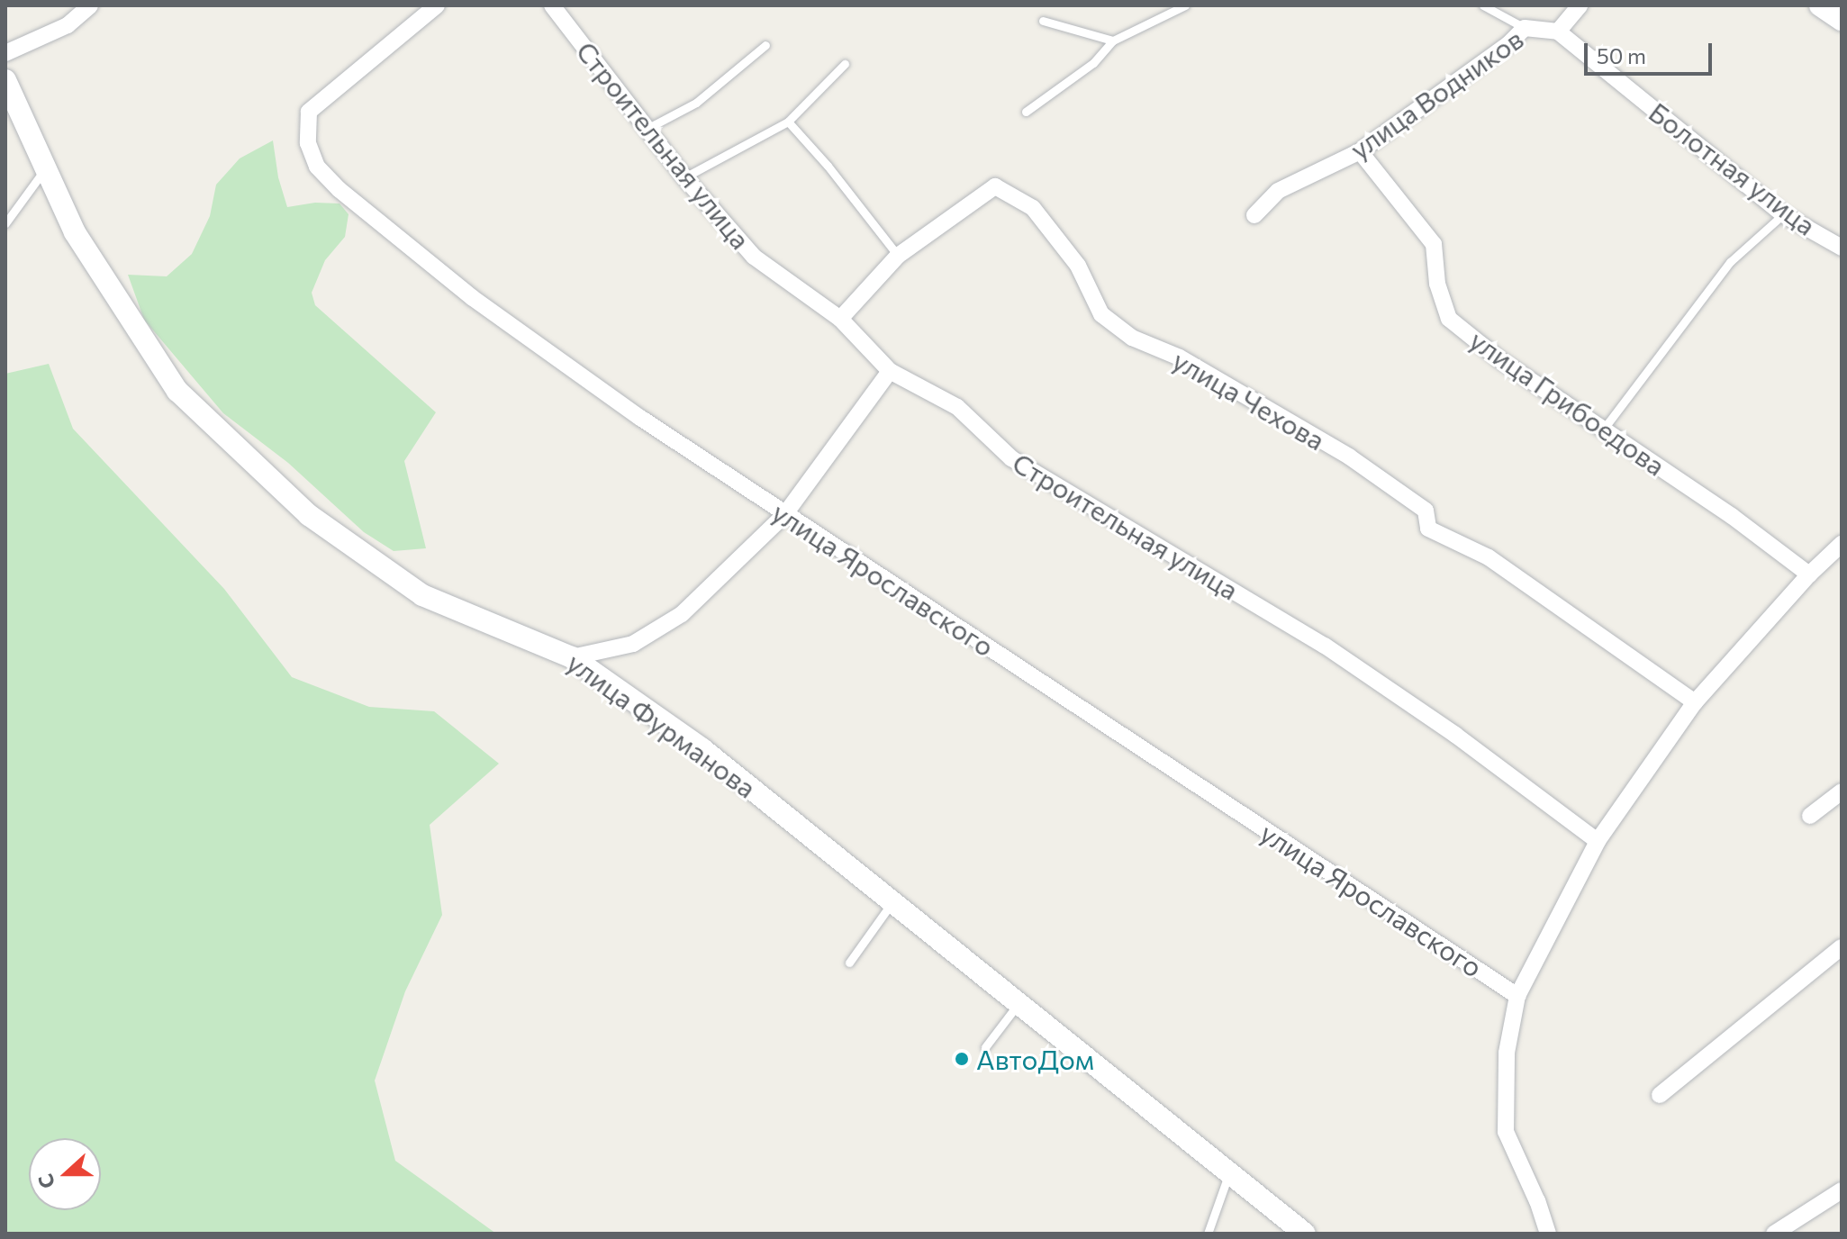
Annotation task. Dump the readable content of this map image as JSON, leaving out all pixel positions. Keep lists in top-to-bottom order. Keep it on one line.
{"streets":{"main road":["улица Фурманова"],"street":["улица Водников","Строительная улица","Болотная улица","улица Чехова","улица Грибоедова","улица Ярославского"]},"crossings":[["улица Водников","Болотная улица"],["улица Водников","улица Грибоедова"],["Строительная улица","улица Чехова"]],"places":["АвтоДом"],"scale_bar":"50 m","north":"left"}
